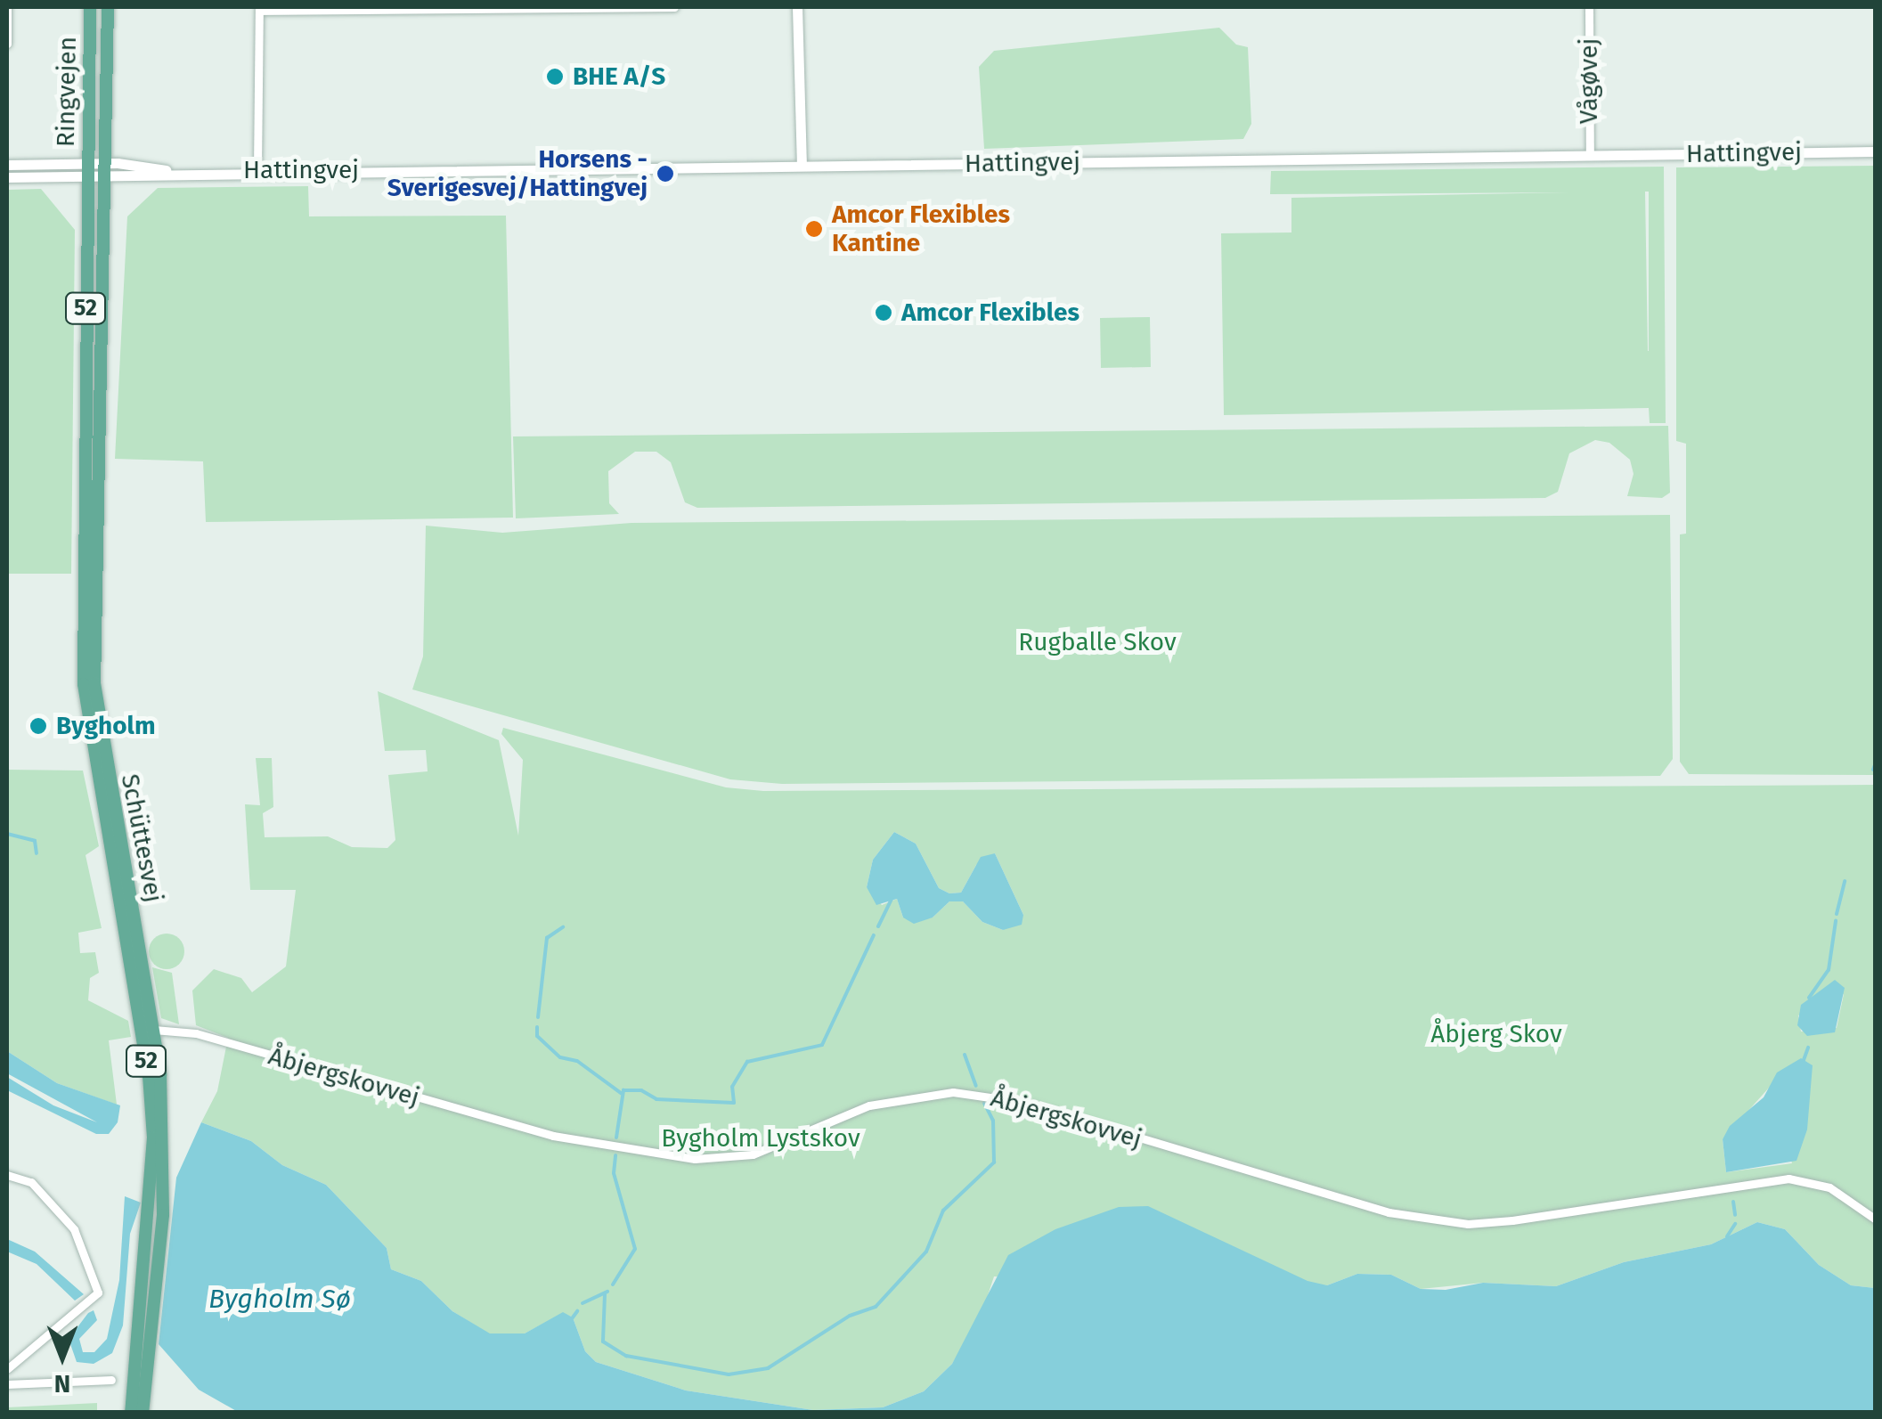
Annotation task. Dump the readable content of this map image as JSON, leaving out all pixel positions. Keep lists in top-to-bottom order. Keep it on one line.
{"streets":{"main road":["Ringvejen","52","Schüttesvej"],"street":["Vågøvej","Hattingvej","Åbjergskovvej"]},"crossings":[["Vågøvej","Hattingvej"],["Ringvejen","Hattingvej"],["Ringvejen","Schüttesvej"],["Hattingvej","Schüttesvej"],["Schüttesvej","Åbjergskovvej"]],"water":["Bygholm Sø"],"parks":["Rugballe Skov","Åbjerg Skov","Bygholm Lystskov"],"places":["BHE A/S","Horsens - Sverigesvej/Hattingvej","Amcor Flexibles Kantine","Amcor Flexibles","Bygholm"],"north":"bottom"}
